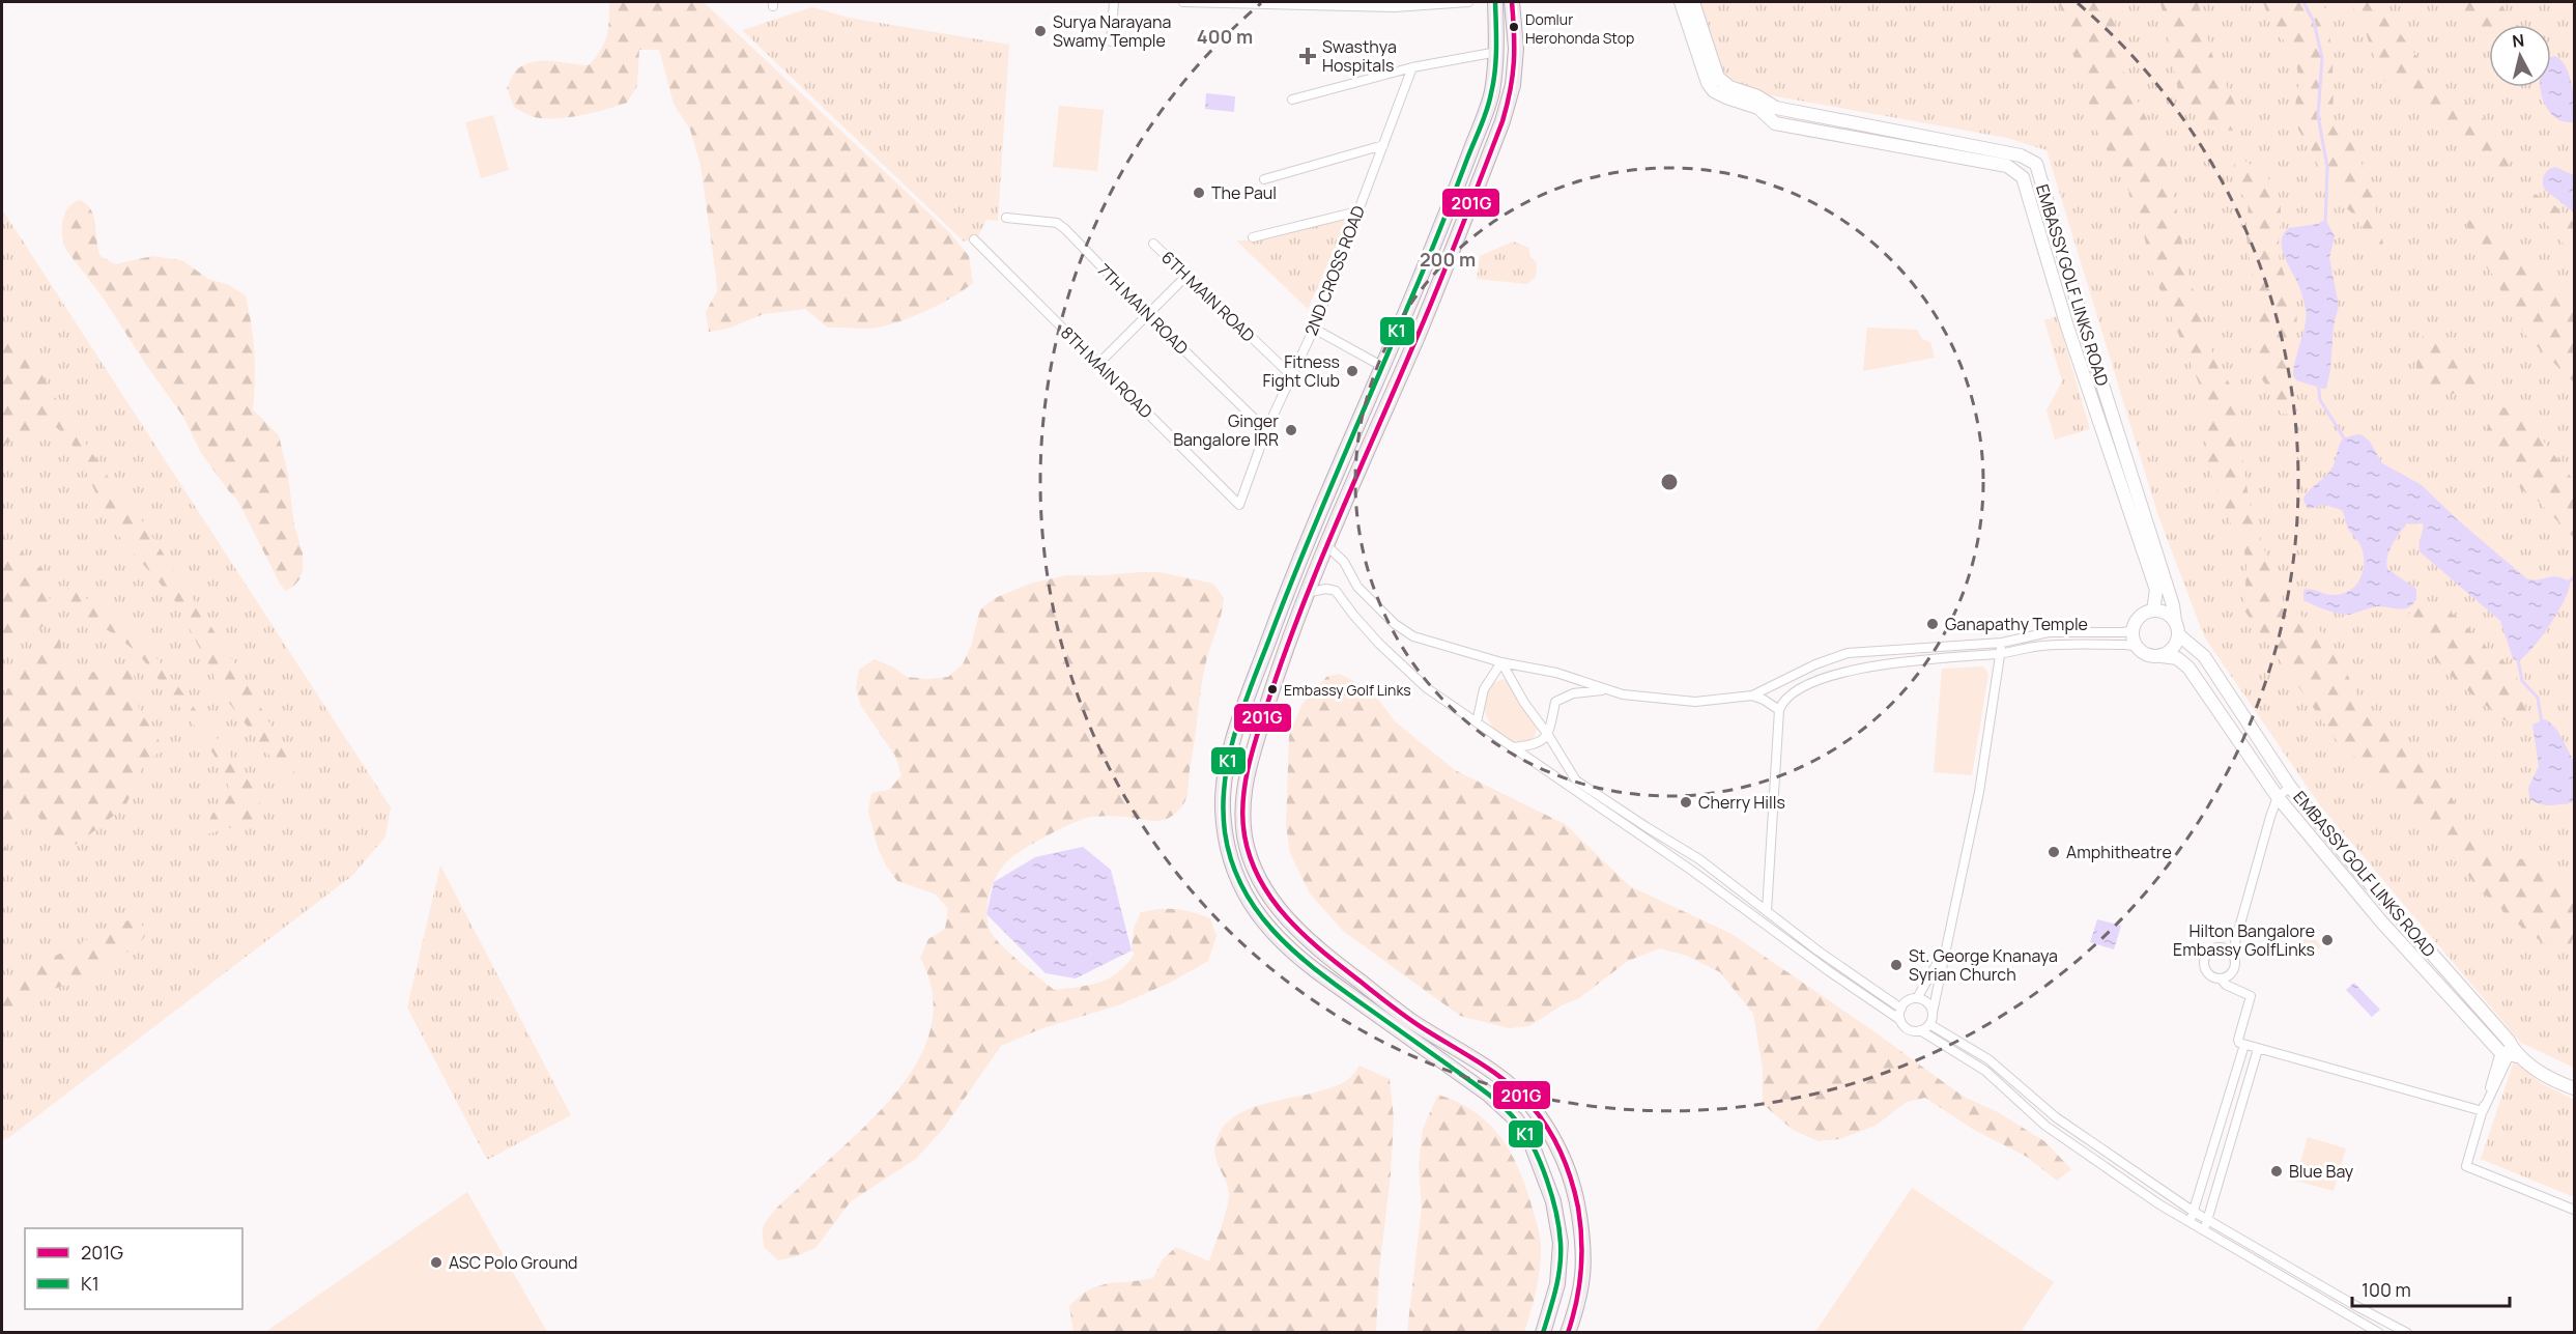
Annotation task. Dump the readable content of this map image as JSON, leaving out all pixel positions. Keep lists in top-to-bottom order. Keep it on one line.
{"streets":{"street":["2ND CROSS ROAD","EMBASSY GOLF LINKS ROAD","6TH MAIN ROAD","7TH MAIN ROAD","8TH MAIN ROAD"]},"crossings":[["2ND CROSS ROAD","6TH MAIN ROAD"],["2ND CROSS ROAD","7TH MAIN ROAD"],["2ND CROSS ROAD","8TH MAIN ROAD"]],"places":{"other":["Domlur Herohonda Stop","Surya Narayana Swamy Temple","The Paul","Fitness Fight Club","Ginger Bangalore IRR","Ganapathy Temple","Embassy Golf Links","Cherry Hills","Amphitheatre","Hilton Bangalore Embassy GolfLinks","St. George Knanaya Syrian Church","Blue Bay","ASC Polo Ground"],"health":["Swasthya Hospitals"]},"lines":["transit line 201G","transit line K1"],"legend":["201G","K1"],"scale_bar":"100 m","north":"top","rings":["400 m","200 m"]}
